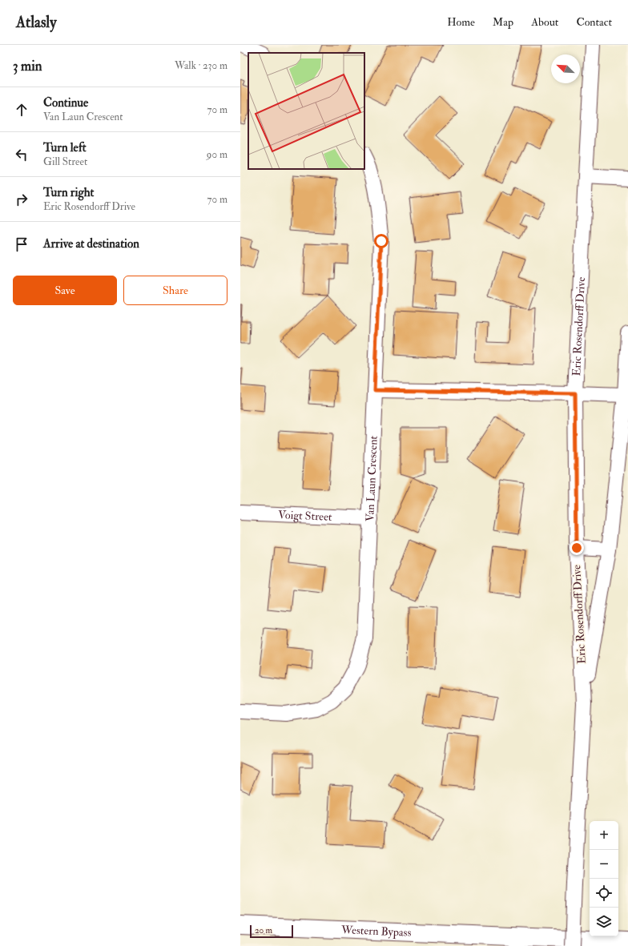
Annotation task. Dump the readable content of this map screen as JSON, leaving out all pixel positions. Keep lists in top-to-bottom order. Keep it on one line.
{"streets":{"highway":["Western Bypass"],"street":["Eric Rosendorff Drive","Van Laun Crescent","Voigt Street"]},"crossings":[["Van Laun Crescent","Voigt Street"]],"scale_bar":"20 m","north":"top left","page":{"header":"Atlasly","nav":["Home","Map","About","Contact"],"heading":["3 min","Walk · 230 m"],"list":[["Continue","Van Laun Crescent","70 m"],["Turn left","Gill Street","90 m"],["Turn right","Eric Rosendorff Drive","70 m"],"Arrive at destination"],"buttons":["Save","Share"],"map_buttons":["+","−"],"scale":"20 m"}}
